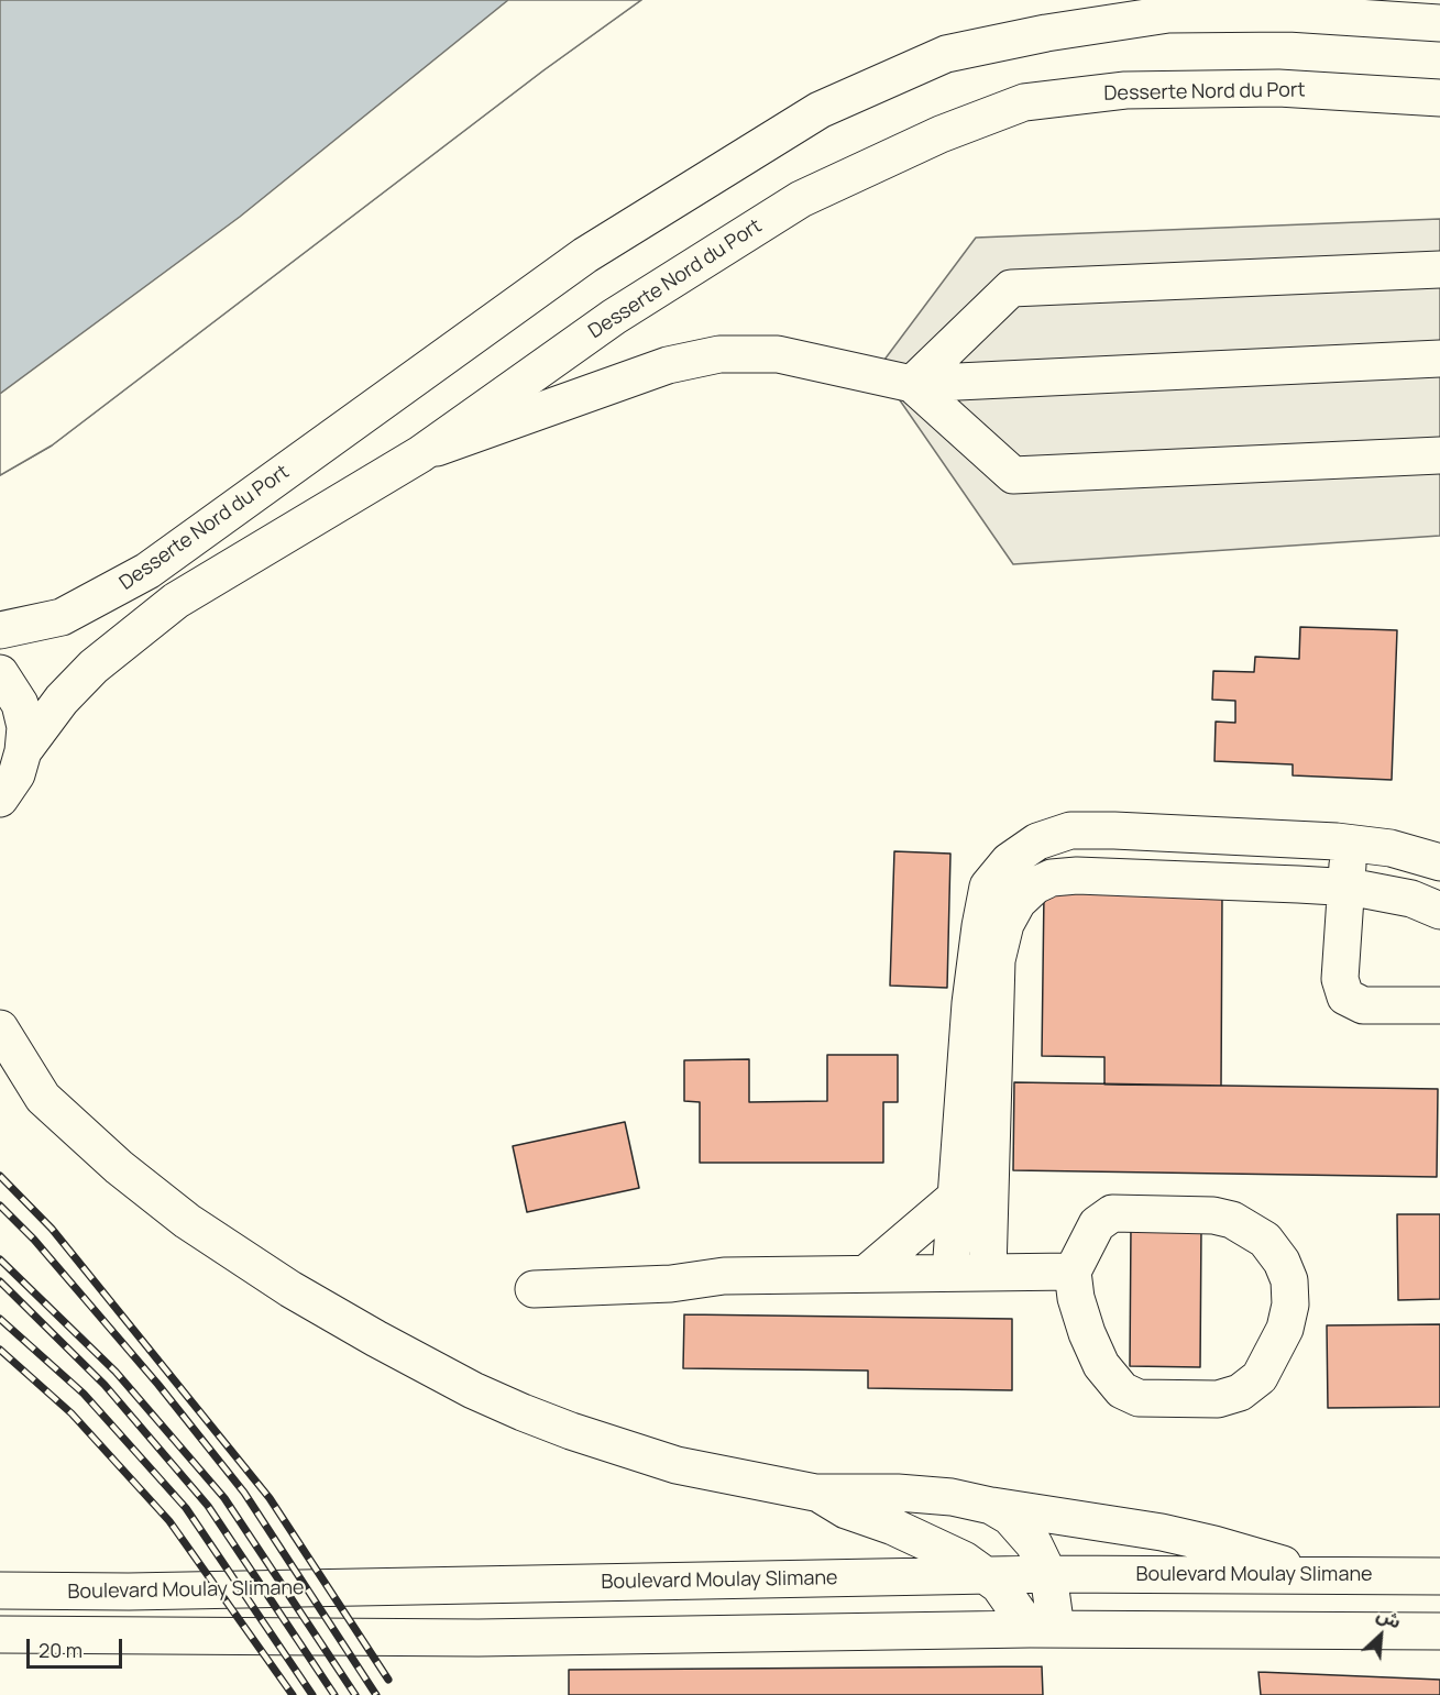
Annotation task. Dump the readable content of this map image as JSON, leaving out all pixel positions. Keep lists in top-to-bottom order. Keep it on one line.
{"streets":{"main road":["Desserte Nord du Port","Boulevard Moulay Slimane"]},"scale_bar":"20 m","north":"top right"}
